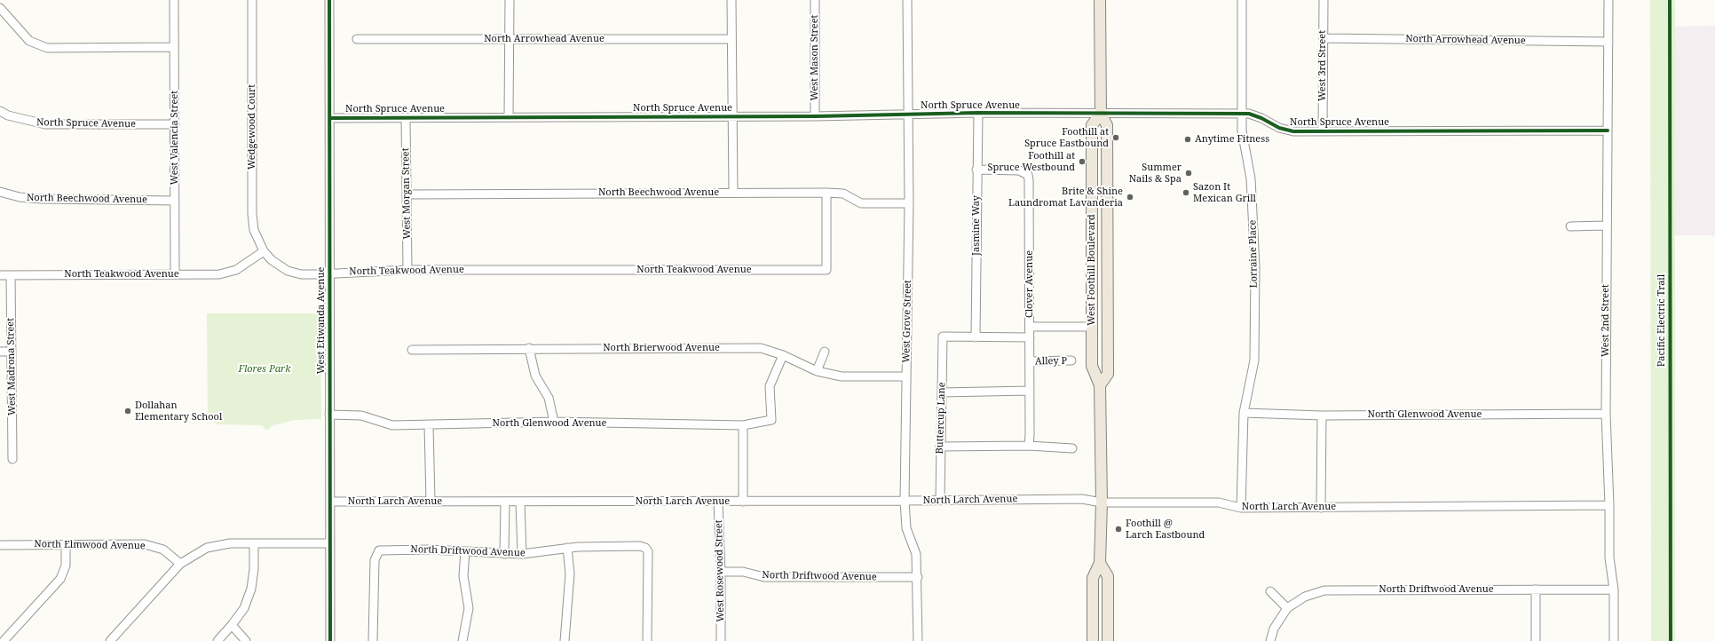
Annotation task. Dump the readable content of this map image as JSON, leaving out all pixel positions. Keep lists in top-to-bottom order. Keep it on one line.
{"streets":{"main road":["West Foothill Boulevard"],"street":["North Arrowhead Avenue","West Mason Street","West 3rd Street","North Spruce Avenue","Wedgewood Court","West Valencia Street","North Beechwood Avenue","West Morgan Street","Jasmine Way","Lorraine Place","North Teakwood Avenue","Clover Avenue","West Etiwanda Avenue","West 2nd Street","West Grove Street","North Brierwood Avenue","Alley P","West Madrona Street","North Glenwood Avenue","Buttercup Lane","North Larch Avenue","North Elmwood Avenue","North Driftwood Avenue","West Rosewood Street"],"cycle path":["Pacific Electric Trail"]},"crossings":[["North Arrowhead Avenue","West 3rd Street"],["North Arrowhead Avenue","West 2nd Street"],["West Mason Street","North Spruce Avenue"],["West 3rd Street","North Spruce Avenue"],["North Spruce Avenue","West Valencia Street"],["North Spruce Avenue","West Morgan Street"],["North Spruce Avenue","Jasmine Way"],["North Spruce Avenue","Lorraine Place"],["North Spruce Avenue","West Foothill Boulevard"],["North Spruce Avenue","West Etiwanda Avenue"],["North Spruce Avenue","West 2nd Street"],["North Spruce Avenue","West Grove Street"],["Wedgewood Court","North Teakwood Avenue"],["West Valencia Street","North Beechwood Avenue"],["West Valencia Street","North Teakwood Avenue"],["North Beechwood Avenue","West Morgan Street"],["North Beechwood Avenue","North Teakwood Avenue"],["North Beechwood Avenue","West Grove Street"],["West Morgan Street","North Teakwood Avenue"],["Jasmine Way","Clover Avenue"],["Jasmine Way","Buttercup Lane"],["Lorraine Place","North Glenwood Avenue"],["Lorraine Place","North Larch Avenue"],["North Teakwood Avenue","West Etiwanda Avenue"],["North Teakwood Avenue","West Madrona Street"],["West Foothill Boulevard","North Larch Avenue"],["Clover Avenue","Alley P"],["West Etiwanda Avenue","North Glenwood Avenue"],["West Etiwanda Avenue","North Larch Avenue"],["West 2nd Street","North Glenwood Avenue"],["West 2nd Street","North Larch Avenue"],["West 2nd Street","North Driftwood Avenue"],["West Grove Street","North Brierwood Avenue"],["West Grove Street","North Larch Avenue"],["West Grove Street","North Driftwood Avenue"],["North Brierwood Avenue","North Glenwood Avenue"],["Buttercup Lane","North Larch Avenue"],["North Larch Avenue","West Rosewood Street"],["North Driftwood Avenue","West Rosewood Street"]],"parks":["Flores Park"],"places":["Foothill at Spruce Eastbound","Anytime Fitness","Foothill at Spruce Westbound","Summer Nails & Spa","Sazon It Mexican Grill","Brite & Shine Laundromat Lavanderia","Dollahan Elementary School","Foothill @ Larch Eastbound"]}
